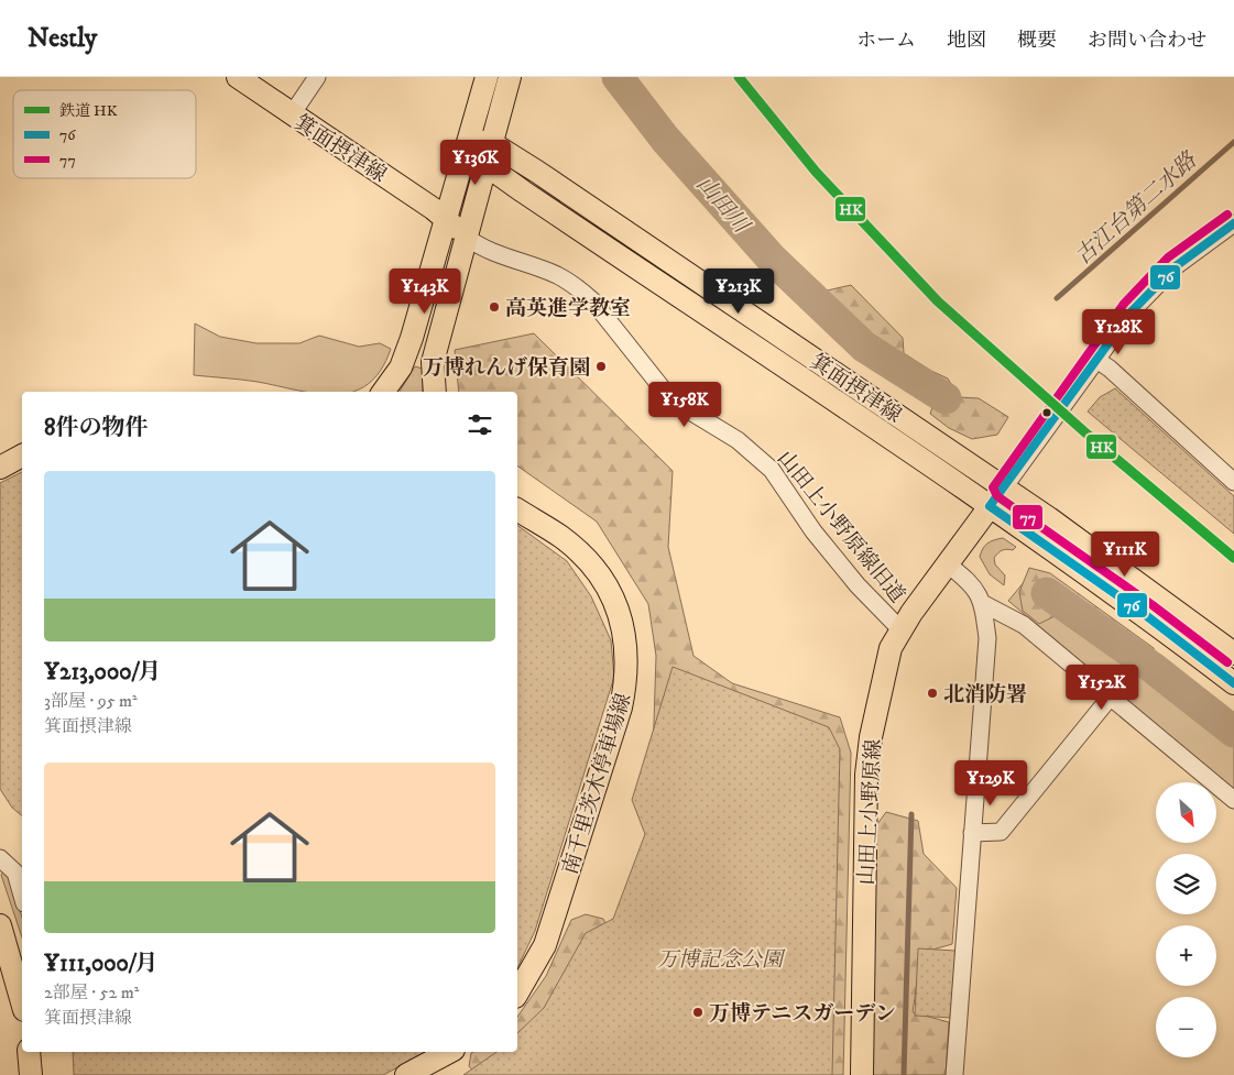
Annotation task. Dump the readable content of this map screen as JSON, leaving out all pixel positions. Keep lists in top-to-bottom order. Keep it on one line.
{"streets":{"main road":["箕面摂津線","南千里茨木停車場線","山田上小野原線"],"street":["山田上小野原線旧道"]},"crossings":[["箕面摂津線","山田上小野原線旧道"],["箕面摂津線","山田上小野原線"],["山田上小野原線旧道","山田上小野原線"]],"water":["山田川","古江台第二水路"],"parks":["万博記念公園"],"places":["高英進学教室","万博れんげ保育園","北消防署","万博テニスガーデン"],"lines":["rail line HK","transit line 77","transit line 76"],"legend":["鉄道 HK","76","77"],"north":"bottom right","page":{"header":"Nestly","nav":["ホーム","地図","概要","お問い合わせ"],"price":["¥136K","¥143K","¥213K","¥128K","¥158K","¥111K","¥152K","¥129K"],"heading":"8件の物件","list":[{"name":"¥213,000/月","note":"3部屋 · 95 m² · 箕面摂津線"},{"name":"¥111,000/月","note":"2部屋 · 52 m² · 箕面摂津線"}],"map_buttons":["+","−"]}}
